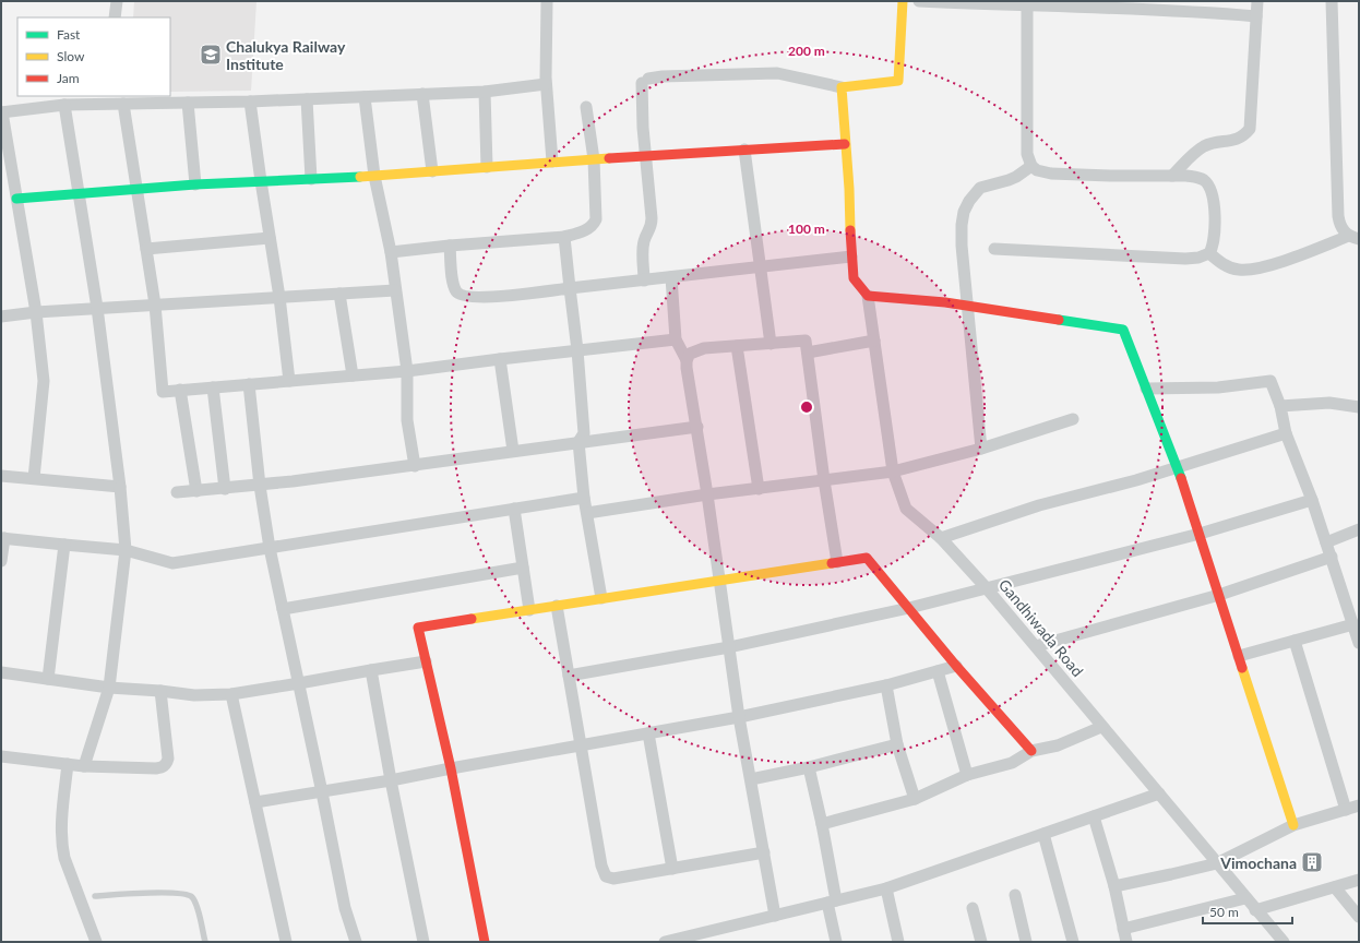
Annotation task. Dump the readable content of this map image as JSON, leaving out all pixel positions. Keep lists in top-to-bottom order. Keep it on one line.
{"streets":{"street":["Gandhiwada Road"]},"places":{"school or university":["Chalukya Railway Institute"],"building":["Vimochana"]},"legend":["Fast","Slow","Jam"],"scale_bar":"50 m","rings":["200 m","100 m"]}
